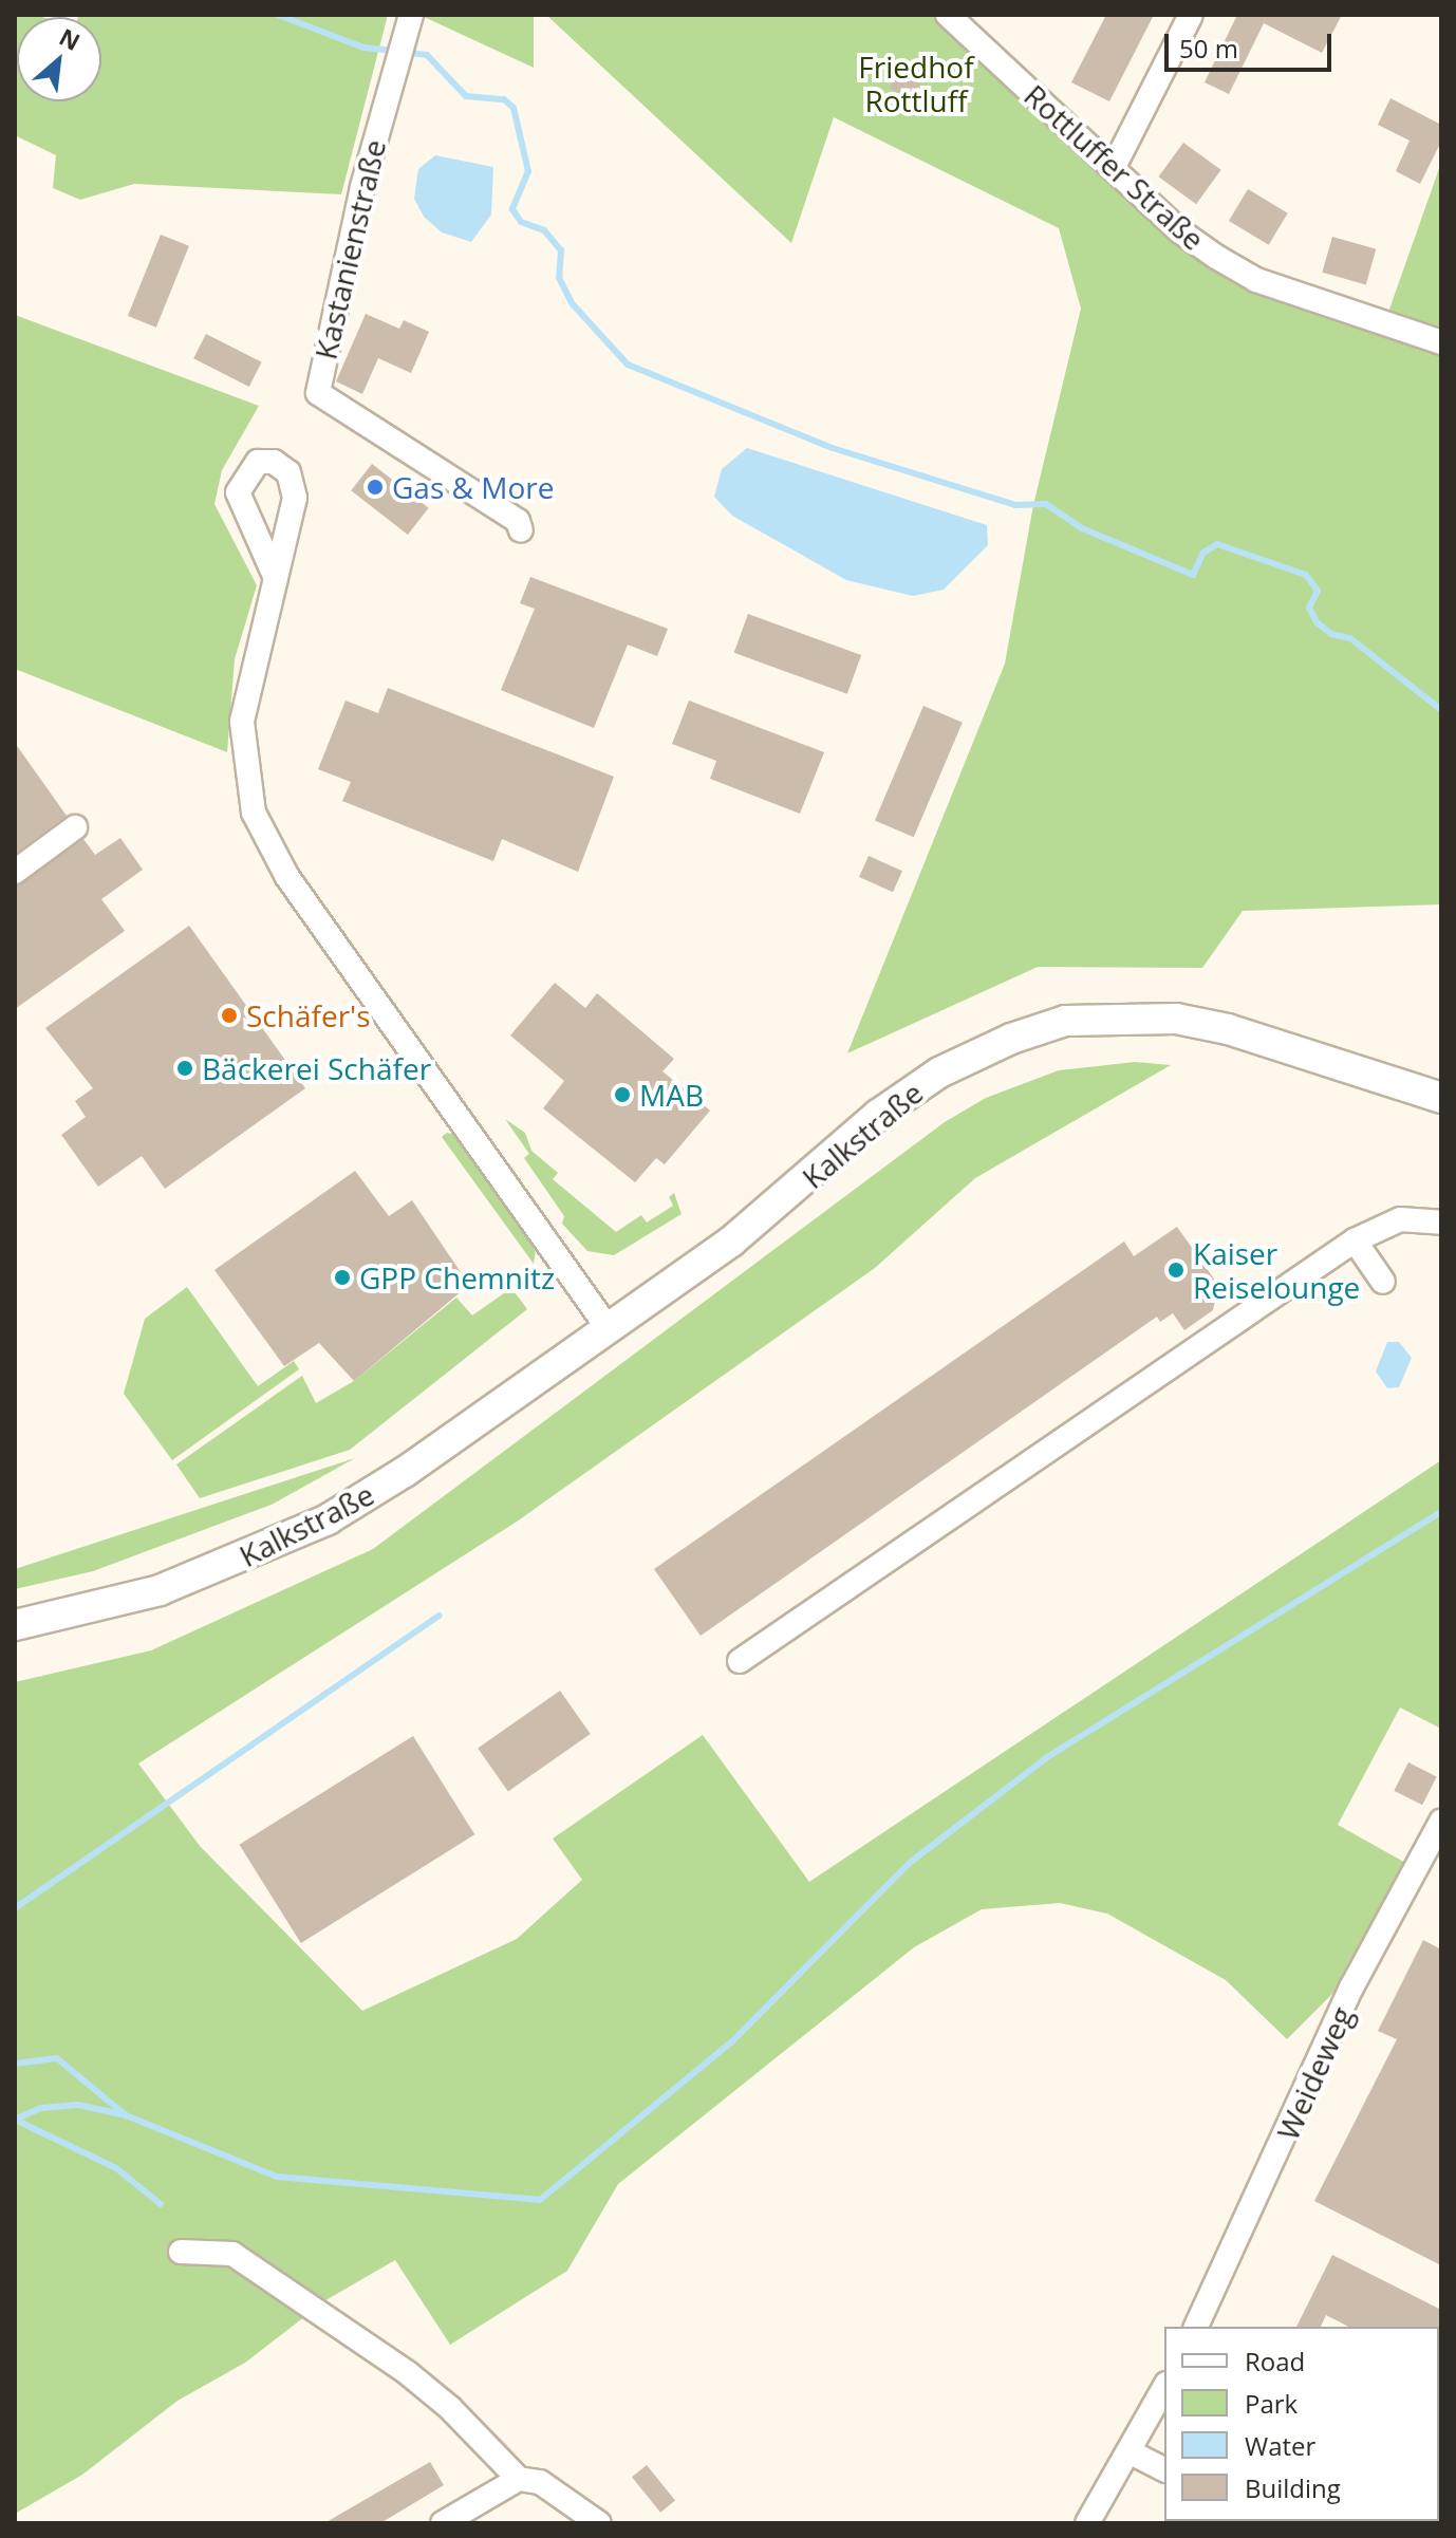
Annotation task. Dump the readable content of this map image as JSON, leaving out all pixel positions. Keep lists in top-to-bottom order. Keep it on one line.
{"streets":{"main road":["Kalkstraße"],"street":["Rottluffer Straße","Kastanienstraße","Weideweg"]},"parks":["Friedhof Rottluff"],"places":["Gas & More","Schäfer's","Bäckerei Schäfer","MAB","Kaiser Reiselounge","GPP Chemnitz"],"legend":["Road","Park","Water","Building"],"scale_bar":"50 m","north":"top right"}
